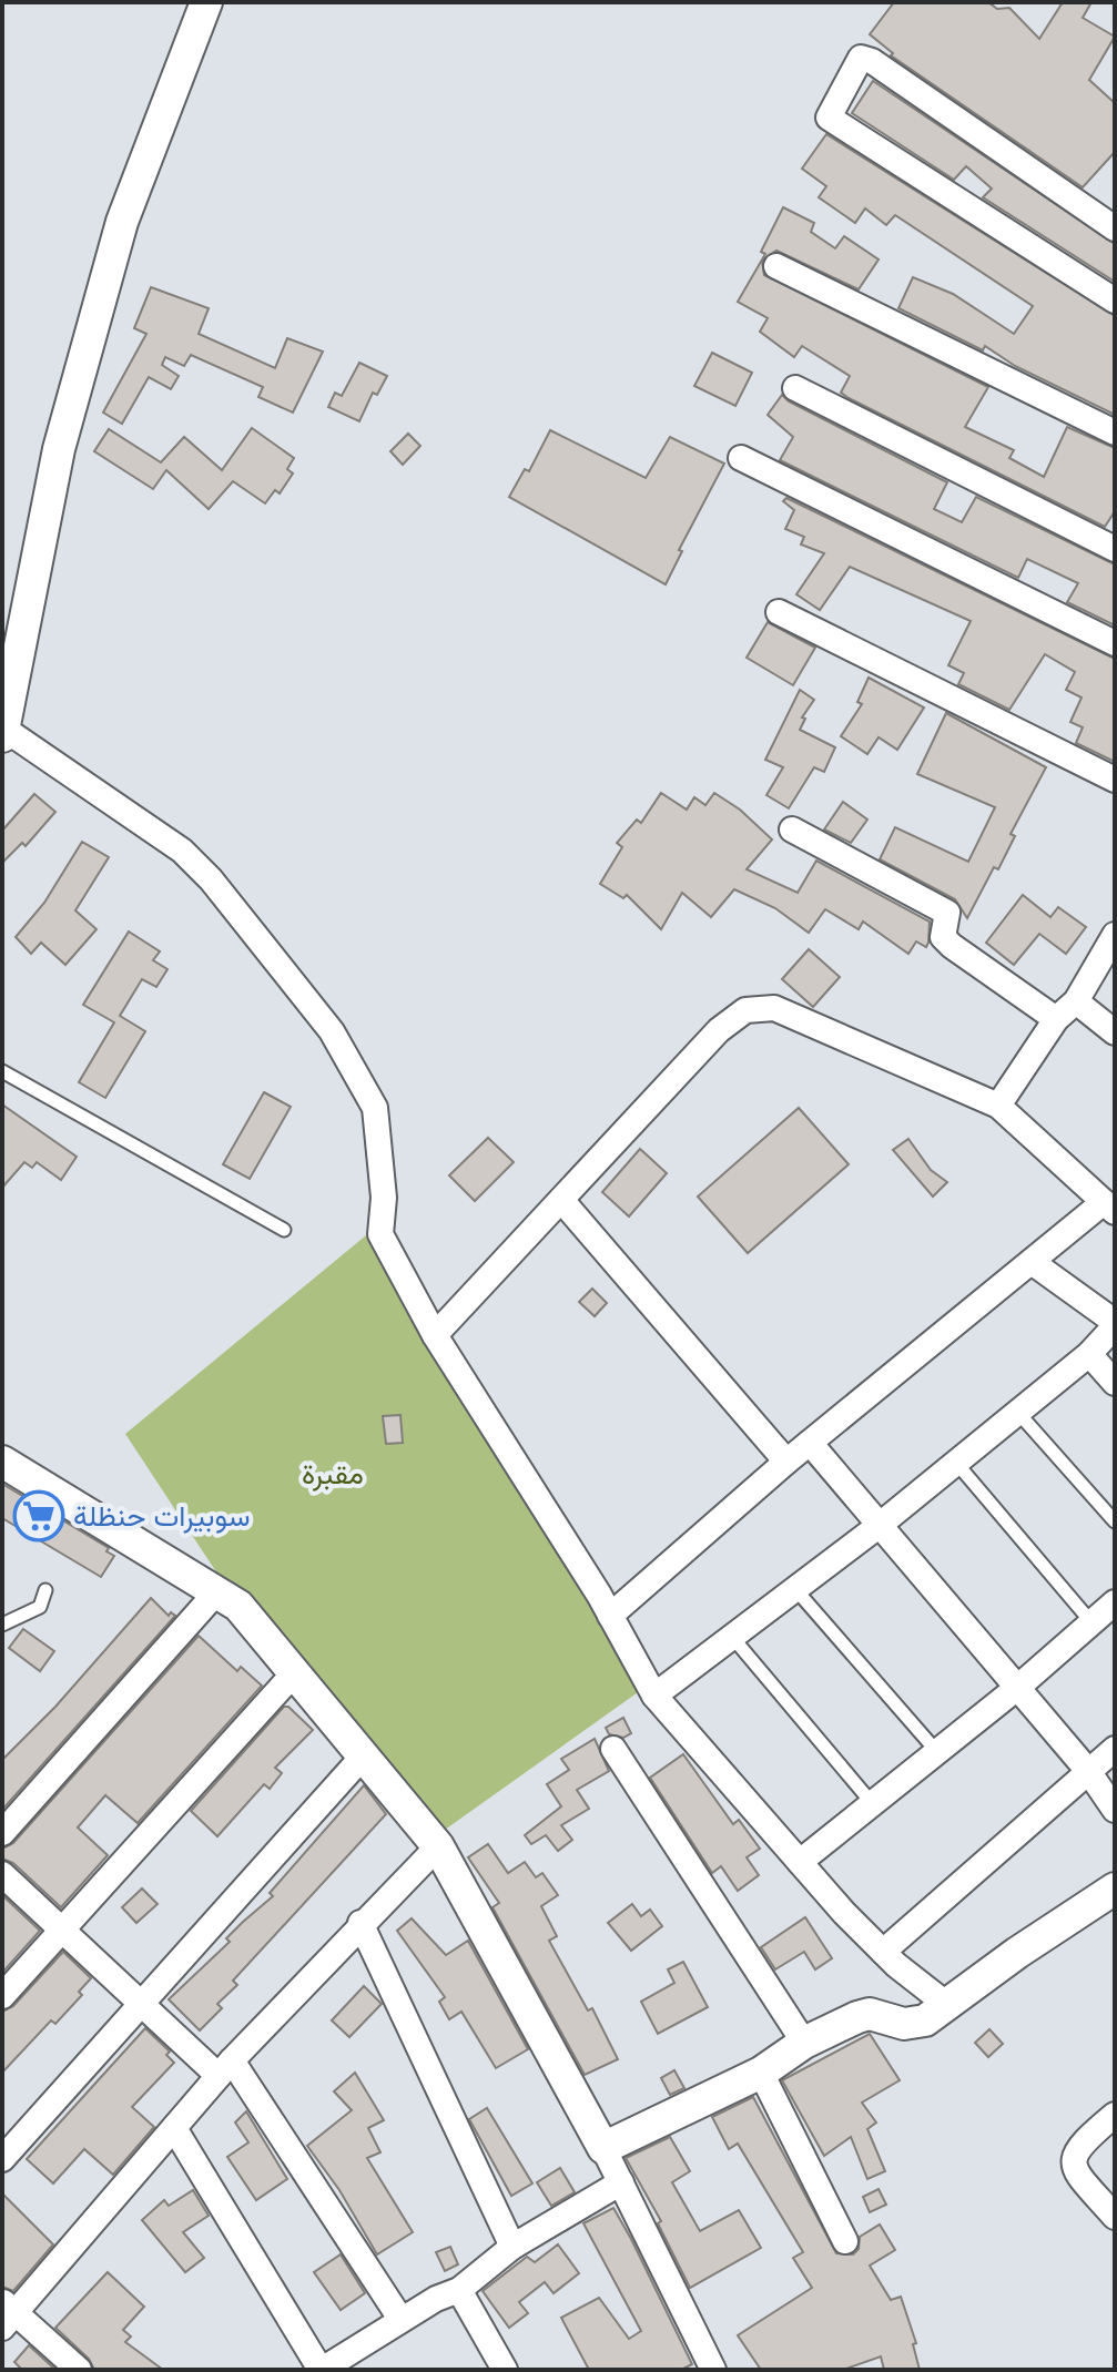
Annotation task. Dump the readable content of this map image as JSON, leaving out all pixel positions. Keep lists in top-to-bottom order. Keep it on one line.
{"parks":["مقبرة"],"places":{"supermarket":["سوبيرات حنظلة"]}}
